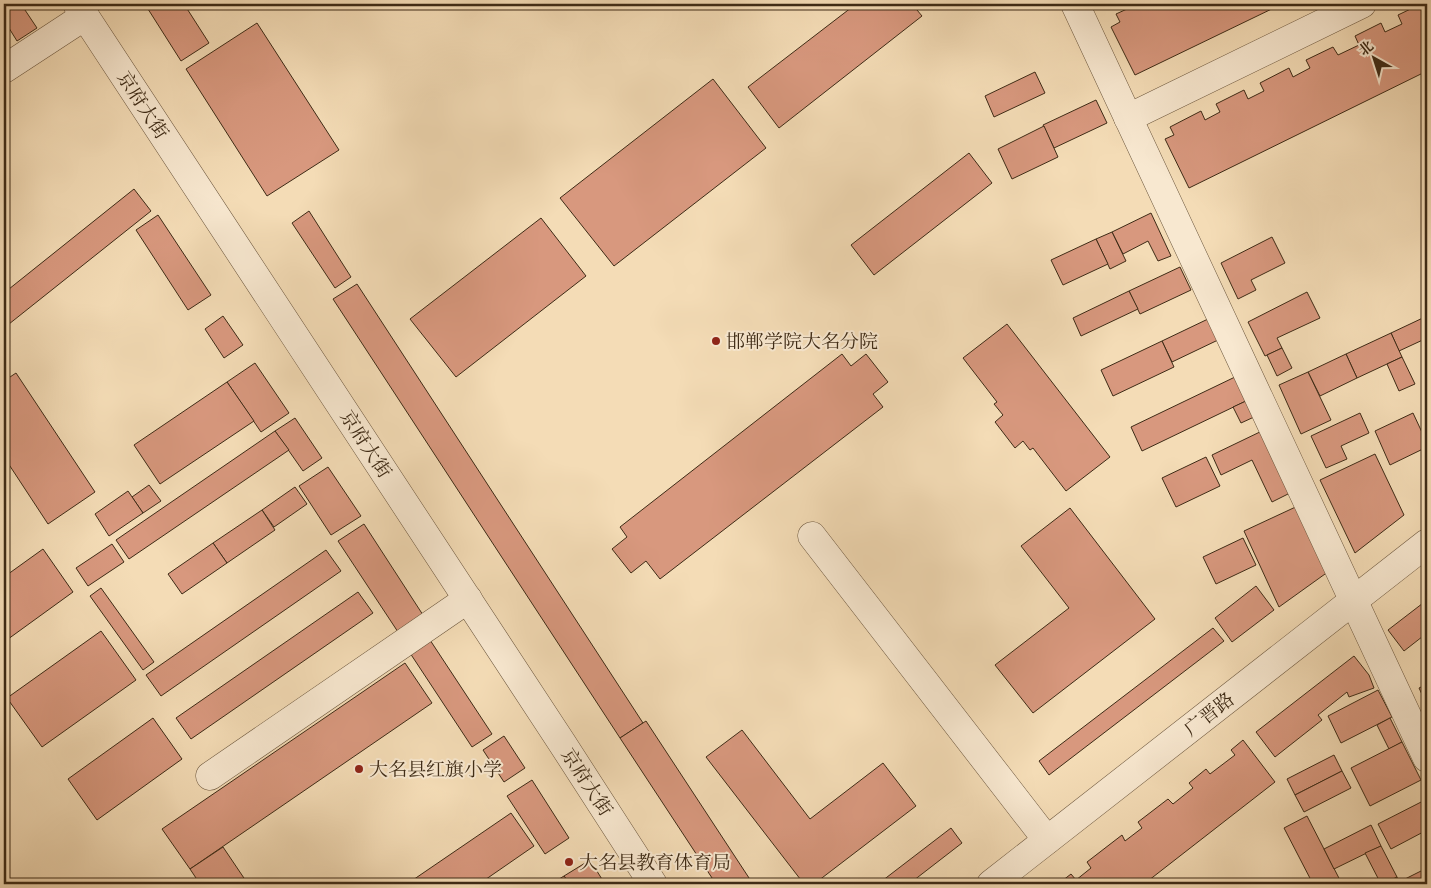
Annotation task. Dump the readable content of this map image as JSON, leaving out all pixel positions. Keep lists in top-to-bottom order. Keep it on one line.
{"streets":{"street":["京府大街","广晋路"]},"places":["邯郸学院大名分院","大名县红旗小学","大名县教育体育局"],"north":"top left"}
